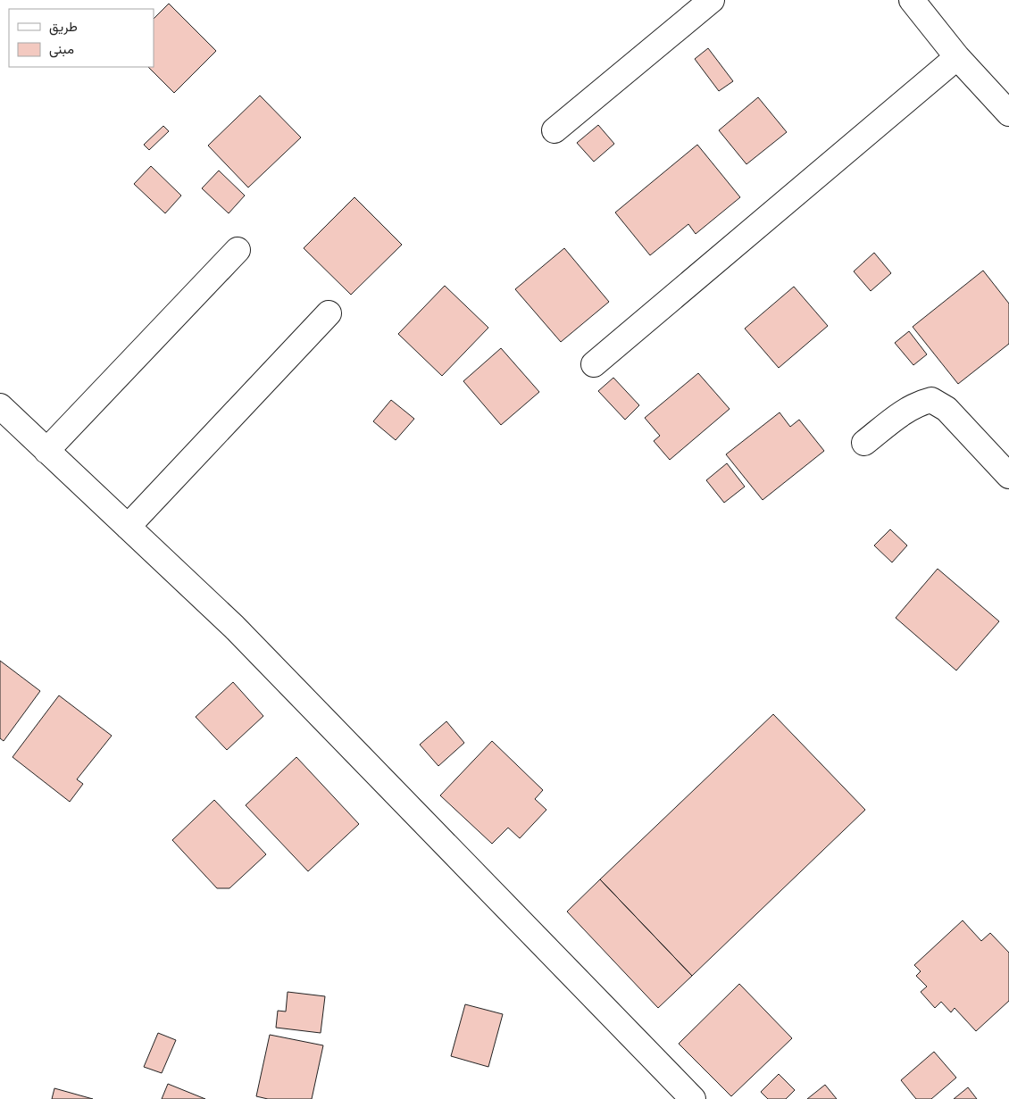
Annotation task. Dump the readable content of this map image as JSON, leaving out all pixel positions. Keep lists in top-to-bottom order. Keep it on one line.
{"legend":["طريق","مبنى"]}
